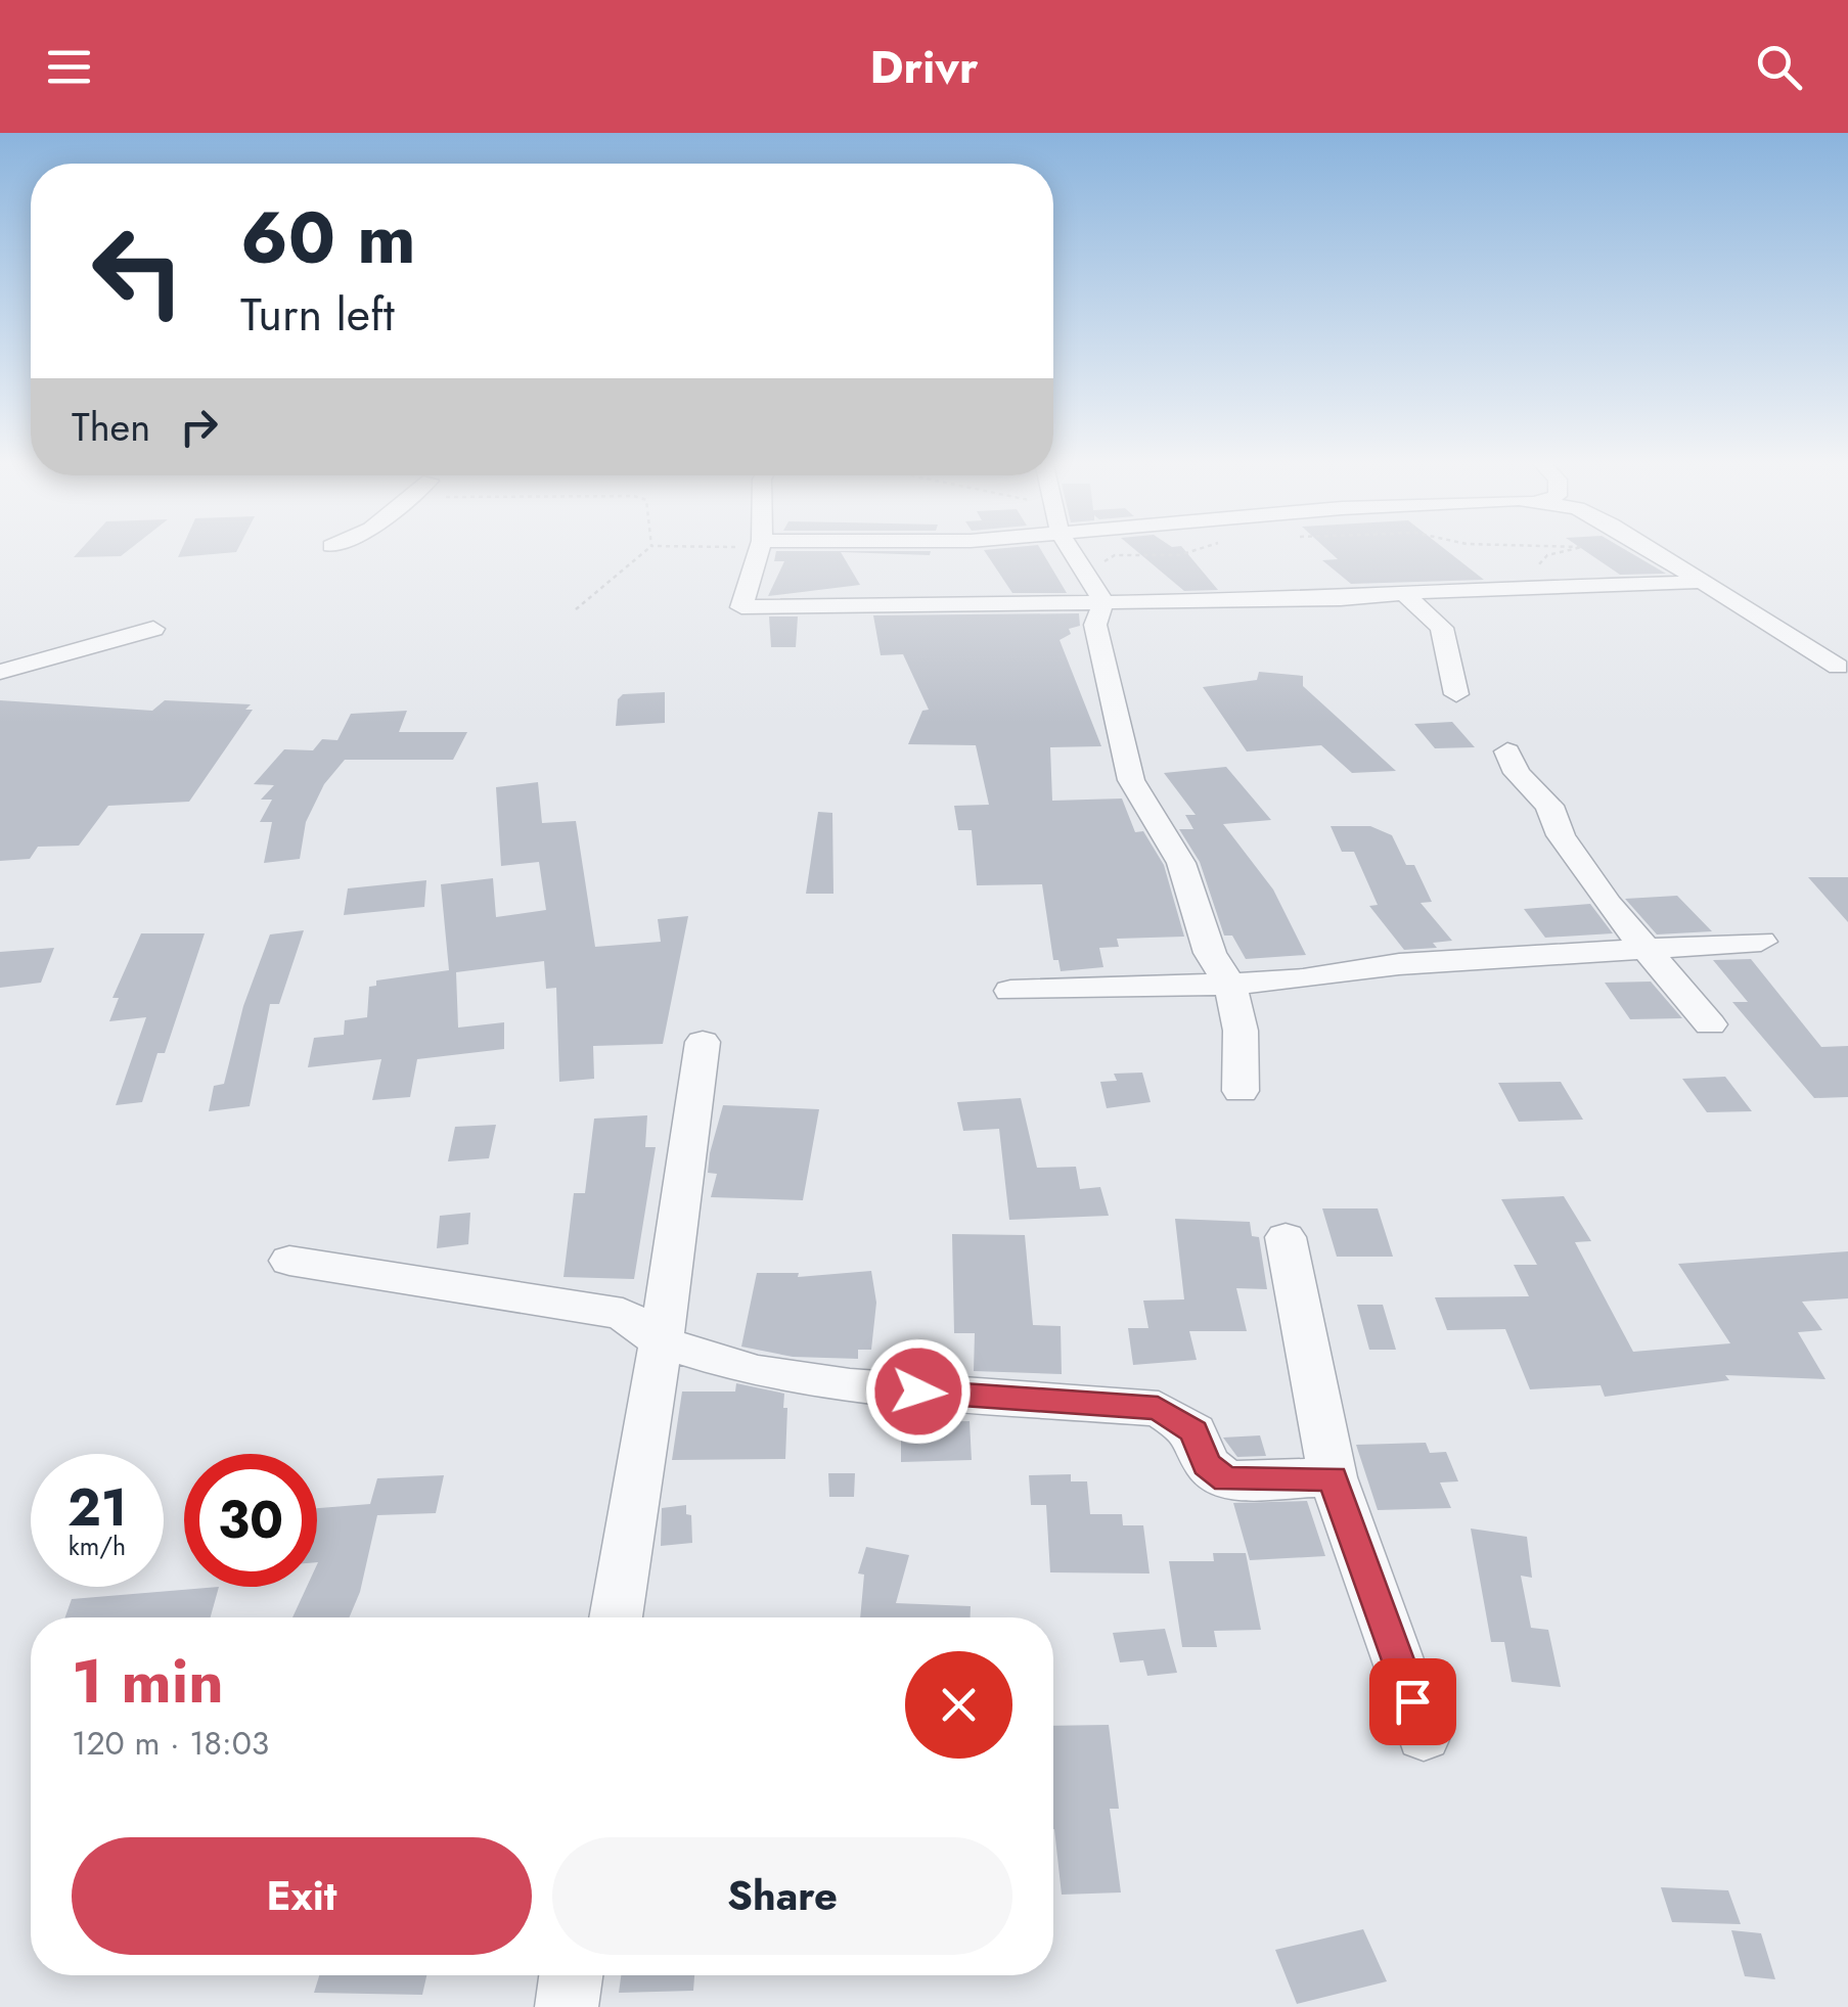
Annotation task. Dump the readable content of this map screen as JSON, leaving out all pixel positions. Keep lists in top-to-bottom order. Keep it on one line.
{"page":{"header":"Drivr","turn":["60 m","Turn left"],"then":"Then","speed":"21 km/h","limit":"30","heading":["1 min","120 m · 18:03"],"buttons":["Exit","Share"]}}
